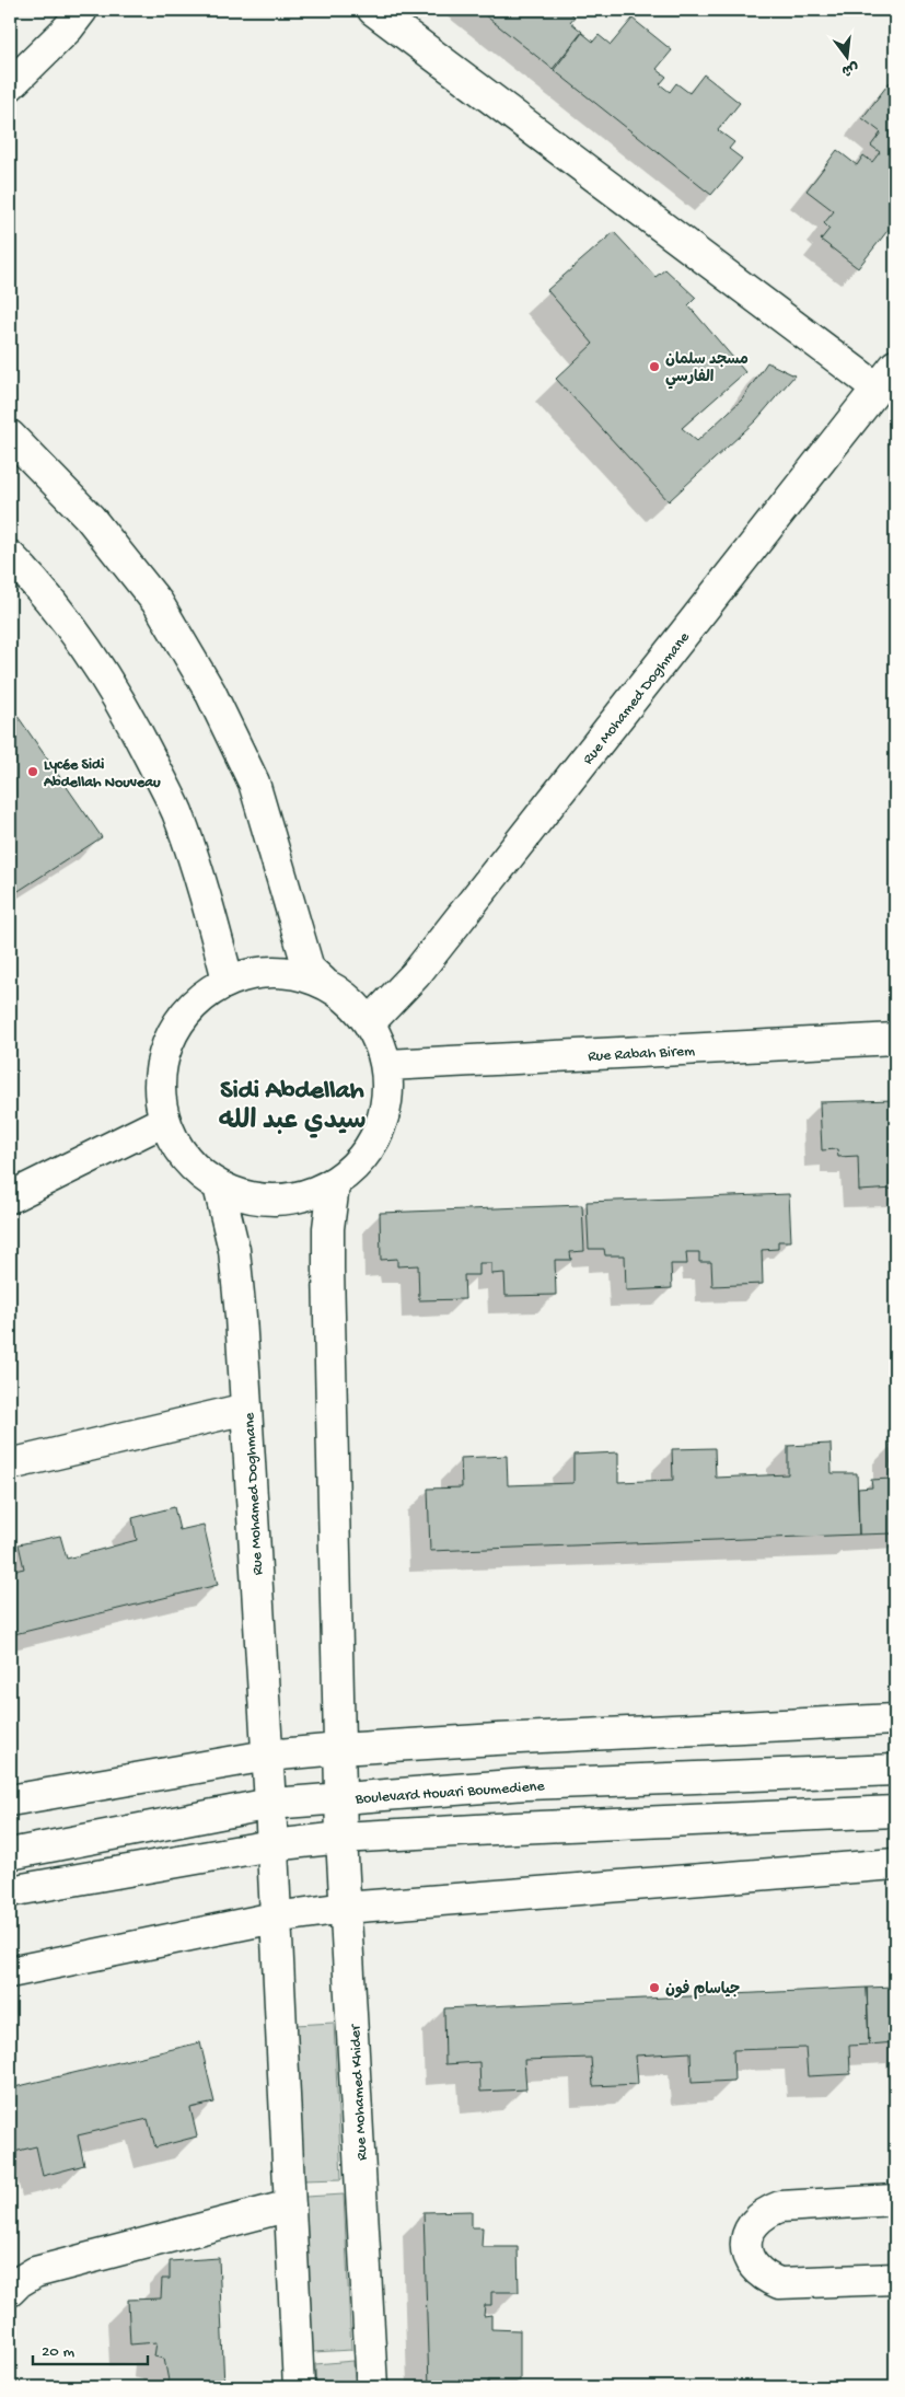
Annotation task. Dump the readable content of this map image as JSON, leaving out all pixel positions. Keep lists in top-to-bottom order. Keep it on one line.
{"streets":{"street":["Rue Mohamed Doghmane","Rue Rabah Birem","Boulevard Houari Boumediene","Rue Mohamed Khider"]},"crossings":[["Rue Mohamed Doghmane","Boulevard Houari Boumediene"],["Boulevard Houari Boumediene","Rue Mohamed Khider"]],"districts":["Sidi Abdellah سيدي عبد الله"],"places":["مسجد سلمان الفارسي","Lycée Sidi Abdellah Nouveau","جياسام فون"],"scale_bar":"20 m","north":"bottom"}
